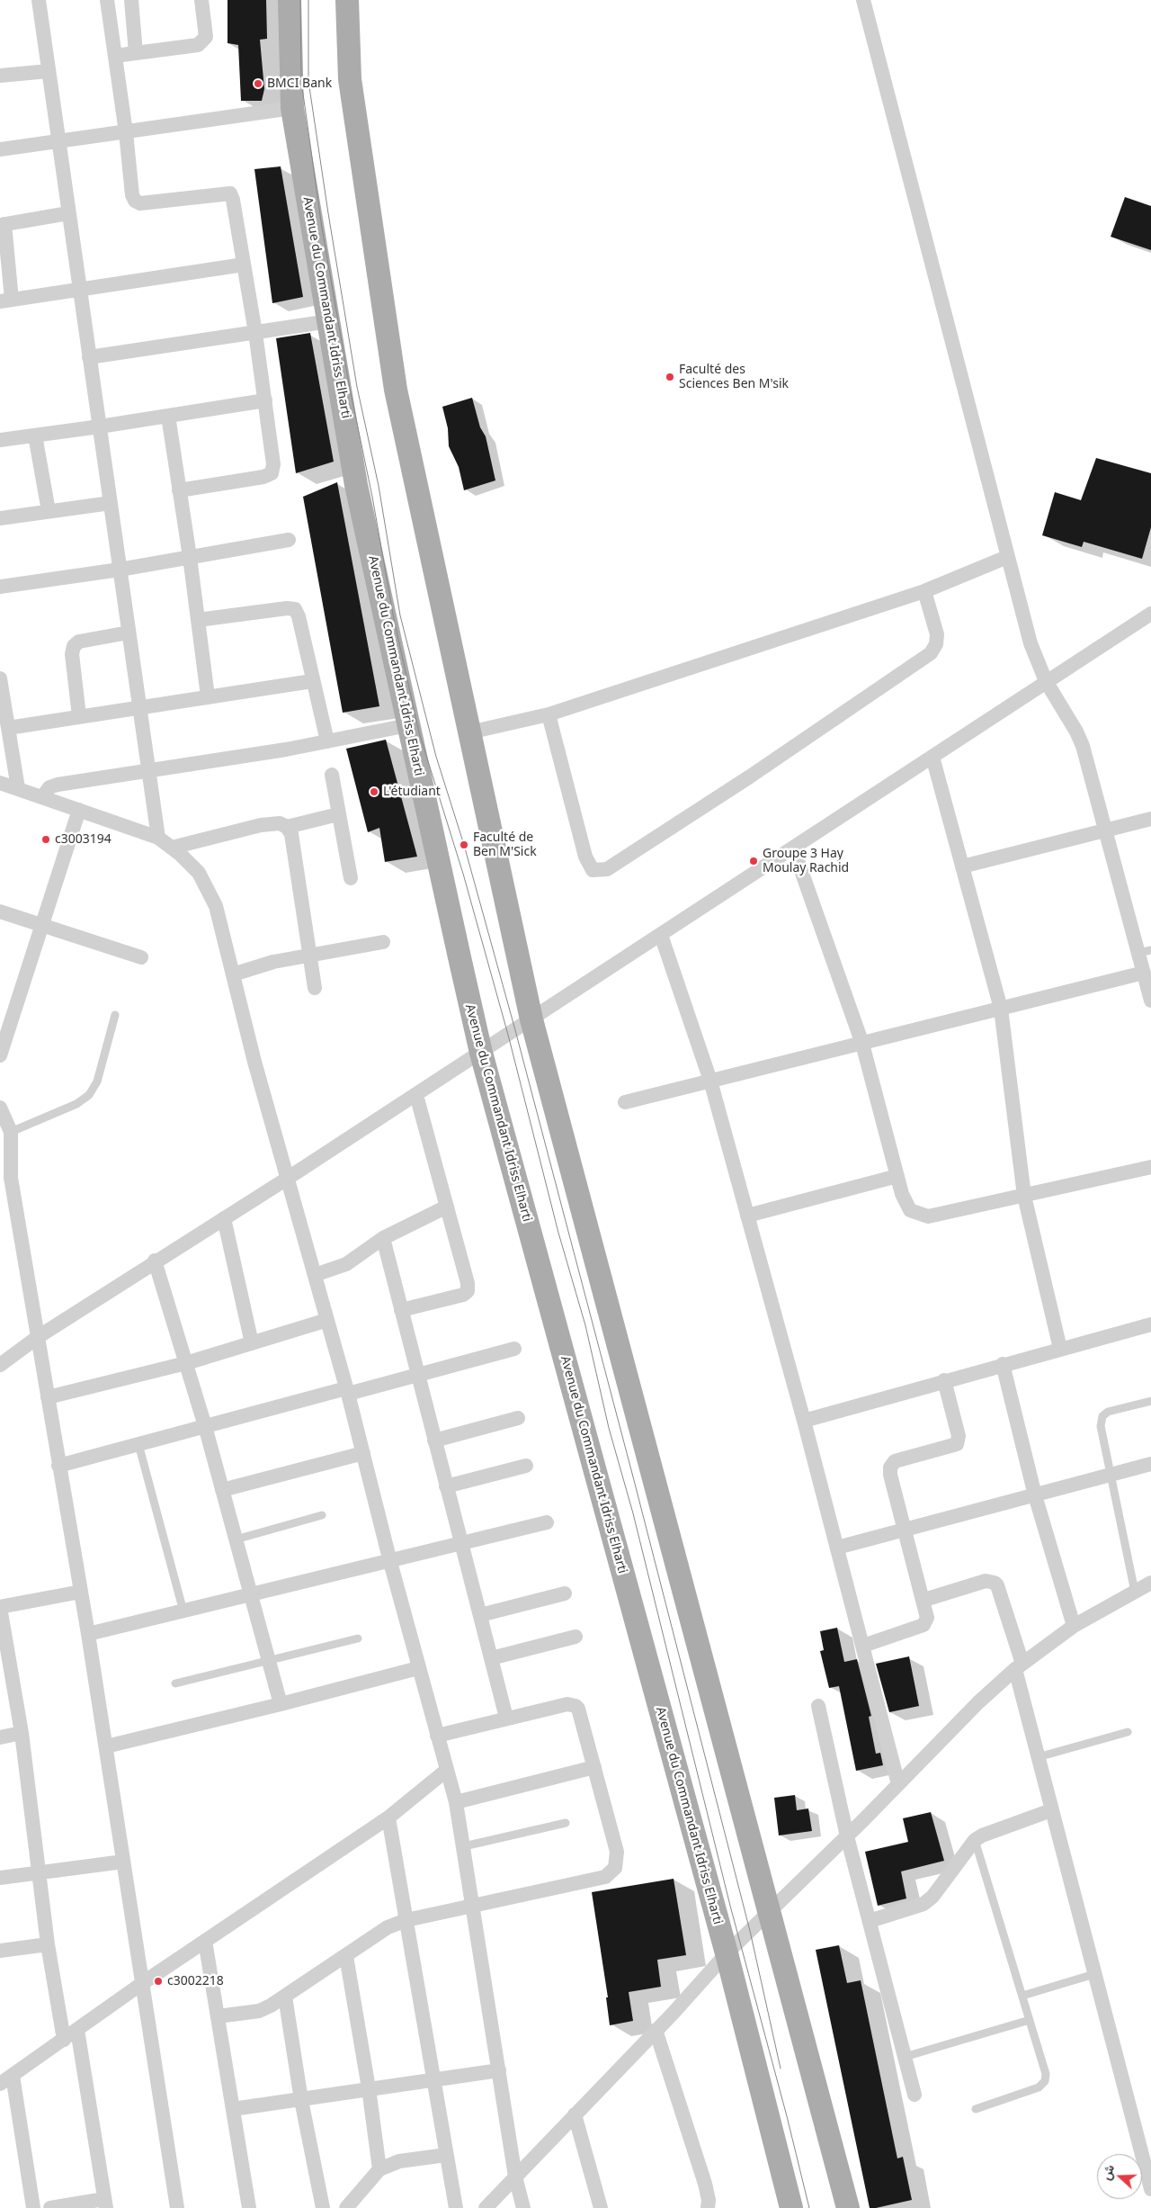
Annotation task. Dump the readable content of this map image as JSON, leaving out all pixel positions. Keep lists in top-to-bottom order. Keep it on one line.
{"streets":{"main road":["Avenue du Commandant Idriss Elharti"]},"places":["BMCI Bank","Faculté des Sciences Ben M'sik","L'étudiant","c3003194","Faculté de Ben M'Sick","Groupe 3 Hay Moulay Rachid","c3002218"],"north":"left"}
